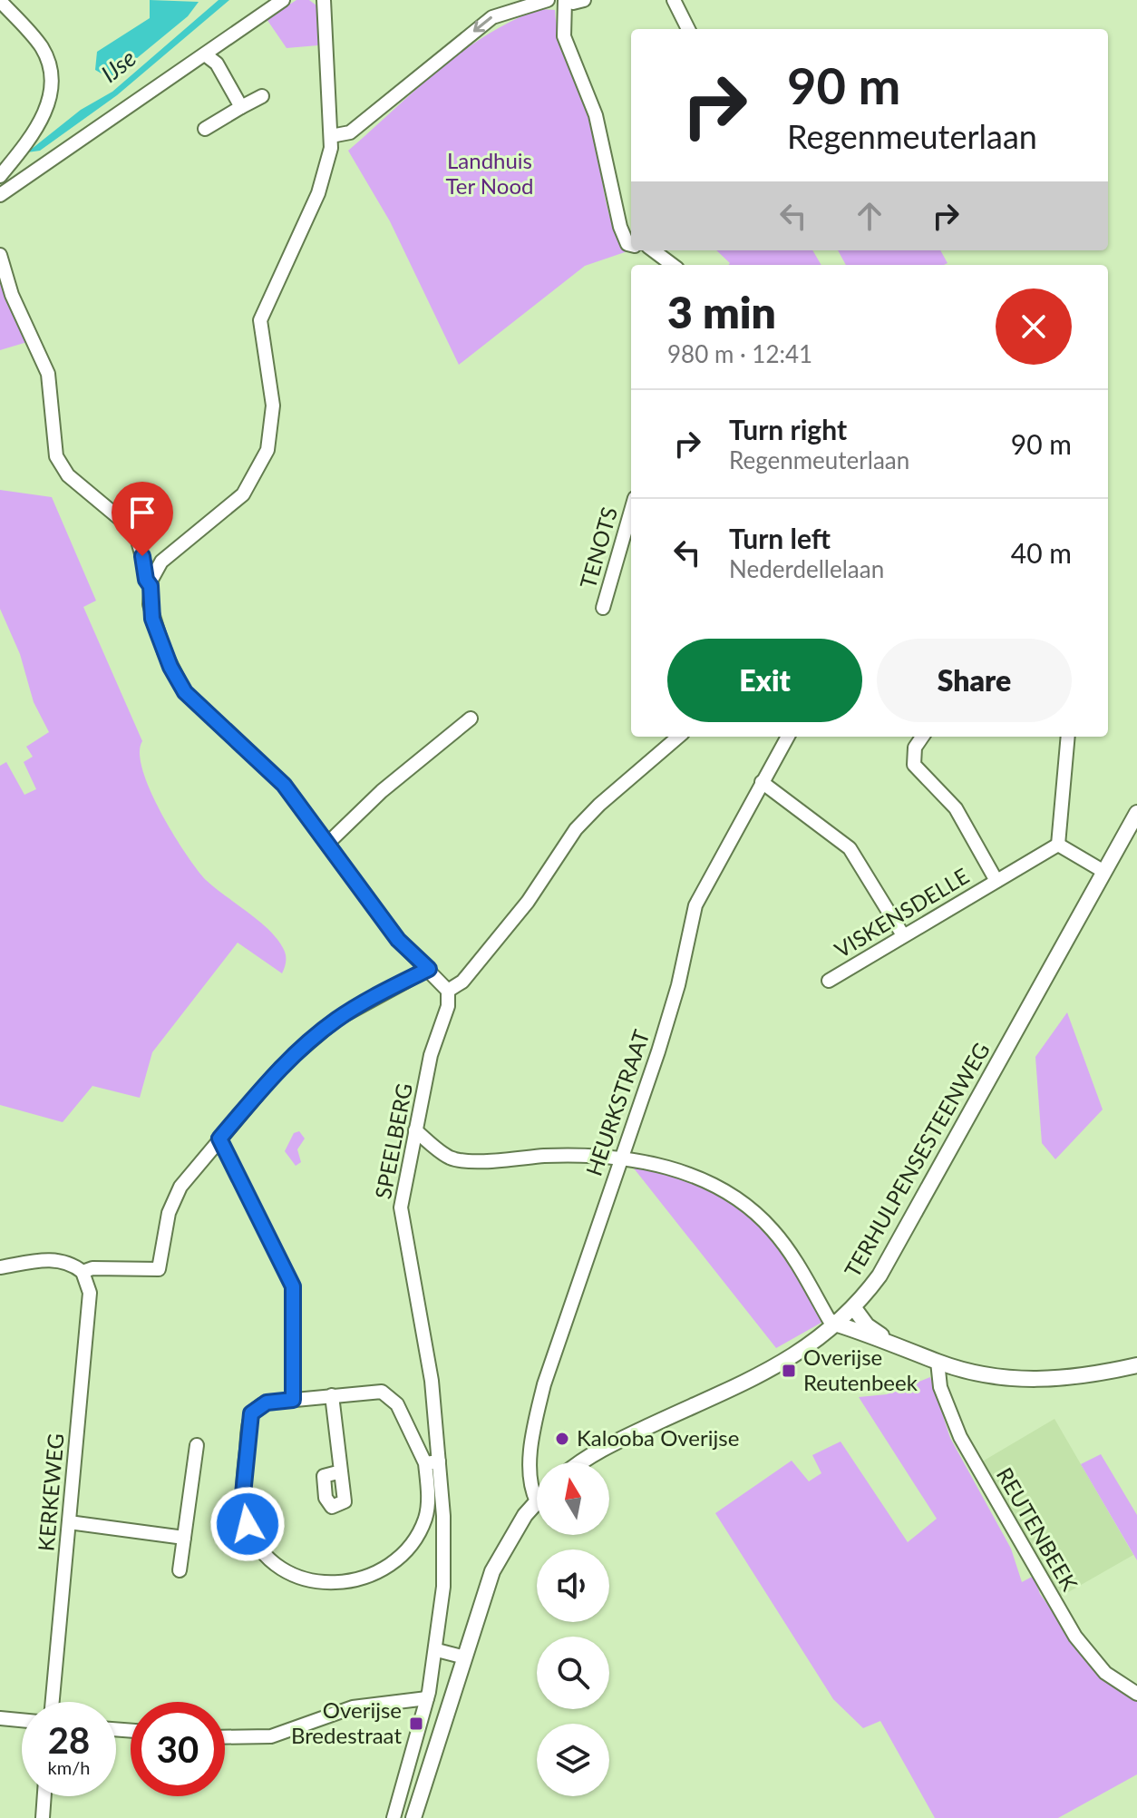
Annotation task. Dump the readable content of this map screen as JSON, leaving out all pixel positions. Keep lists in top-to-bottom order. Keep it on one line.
{"streets":{"main road":["TERHULPENSESTEENWEG"],"street":["TENOTS","VISKENSDELLE","HEURKSTRAAT","SPEELBERG","KERKEWEG","REUTENBEEK"]},"water":["IJse"],"parks":["Landhuis Ter Nood"],"places":{"transit":["Overijse Reutenbeek","Overijse Bredestraat"],"other":["Kalooba Overijse"]},"north":"top","page":{"turn":["90 m","Regenmeuterlaan"],"heading":["3 min","980 m · 12:41"],"list":[{"name":"Turn right","note":"Regenmeuterlaan","value":"90 m"},{"name":"Turn left","note":"Nederdellelaan","value":"40 m"}],"buttons":["Exit","Share"],"speed":"28 km/h","limit":"30"}}
